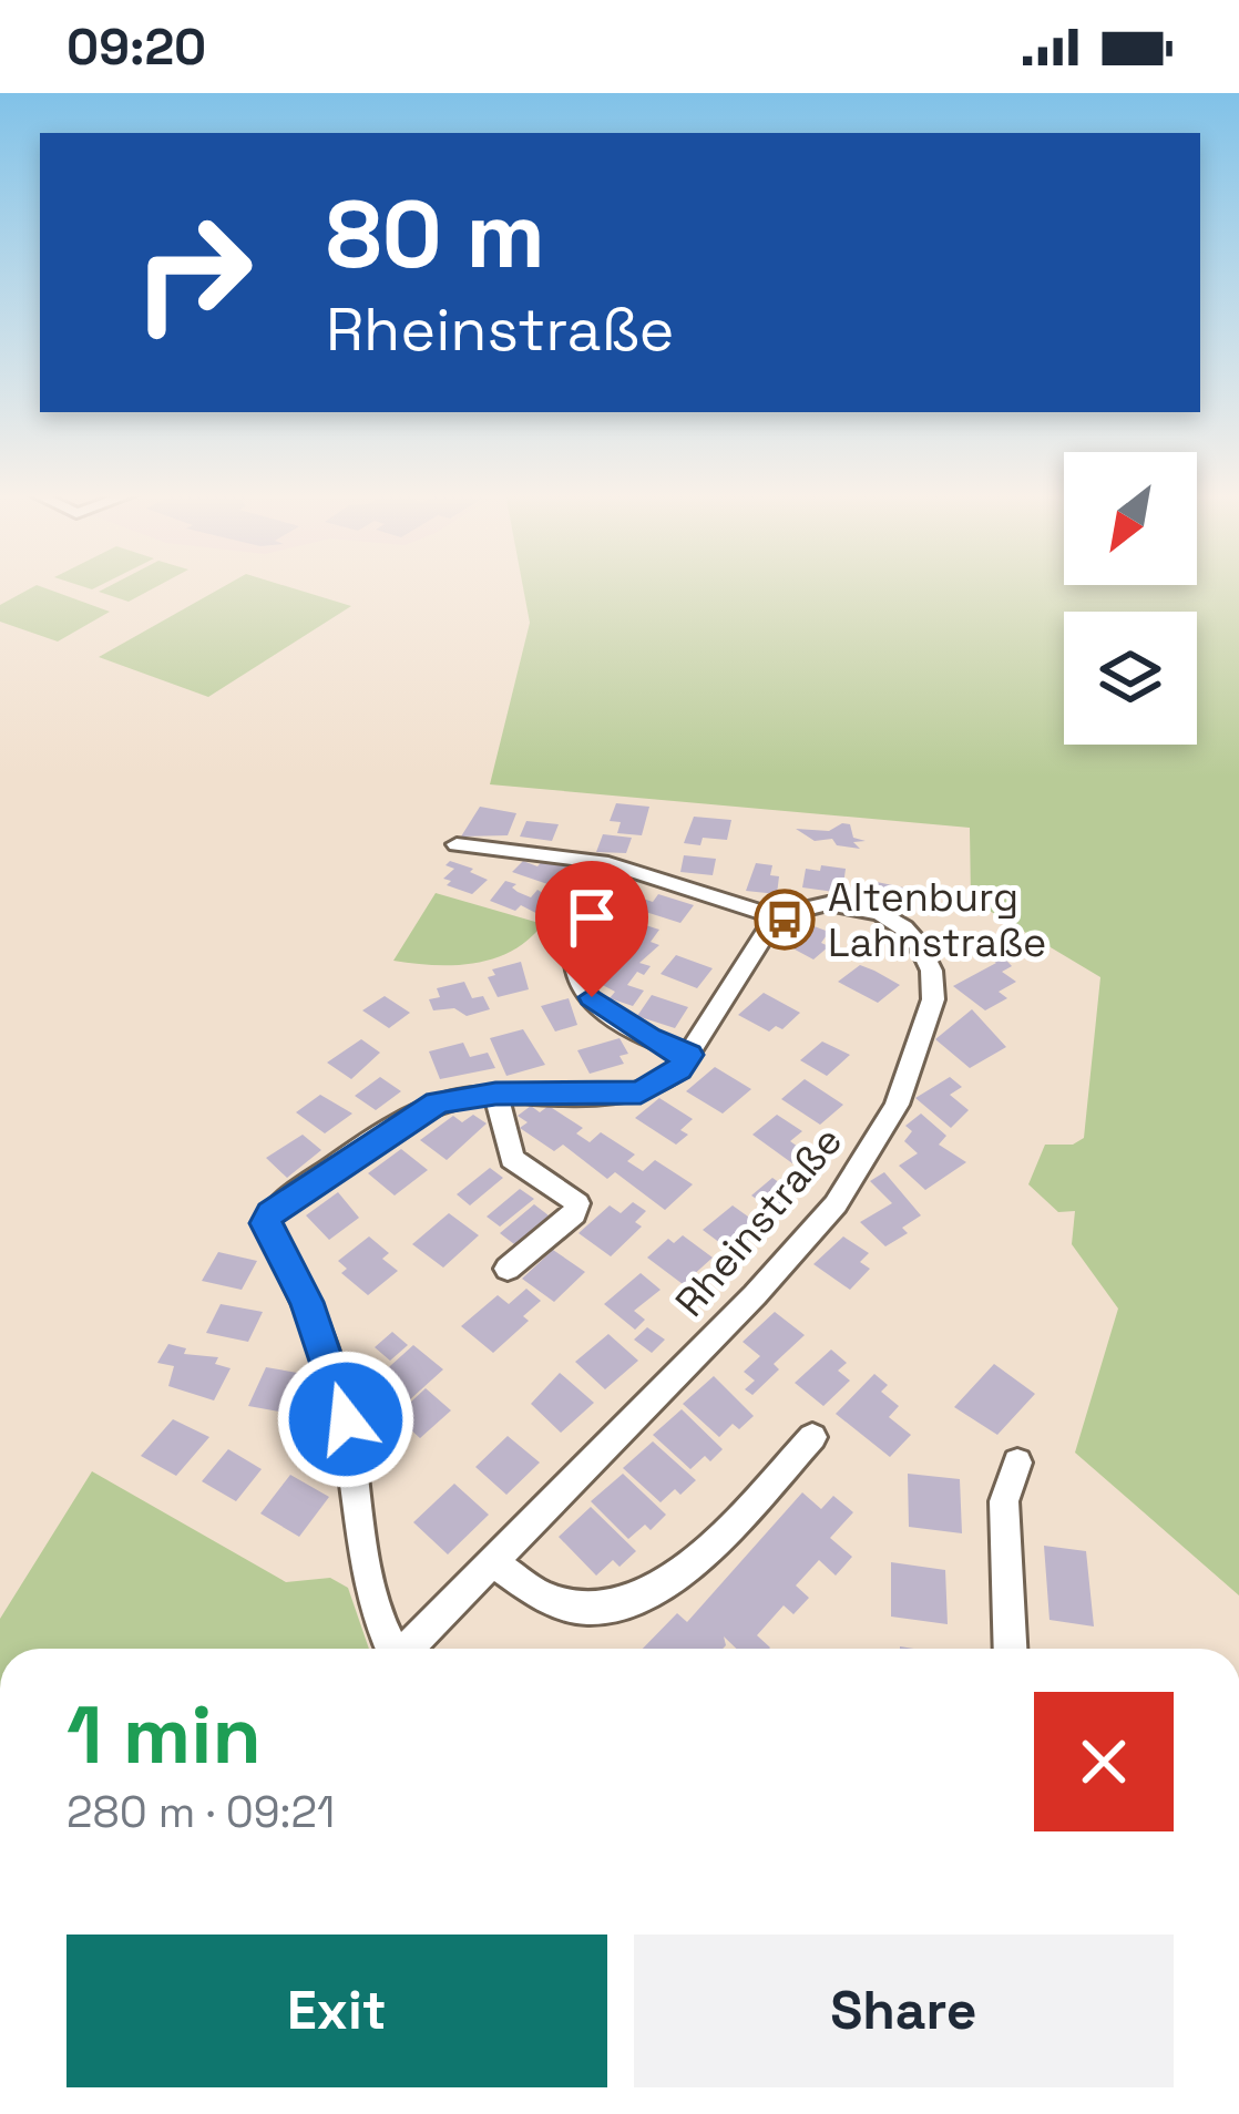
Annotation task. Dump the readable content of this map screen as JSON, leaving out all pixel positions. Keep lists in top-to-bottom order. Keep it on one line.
{"streets":{"street":["Rheinstraße"]},"places":{"bus stop":["Altenburg Lahnstraße"]},"north":"bottom left","page":{"status":"09:20","turn":["80 m","Rheinstraße"],"heading":["1 min","280 m · 09:21"],"buttons":["Exit","Share"]}}
